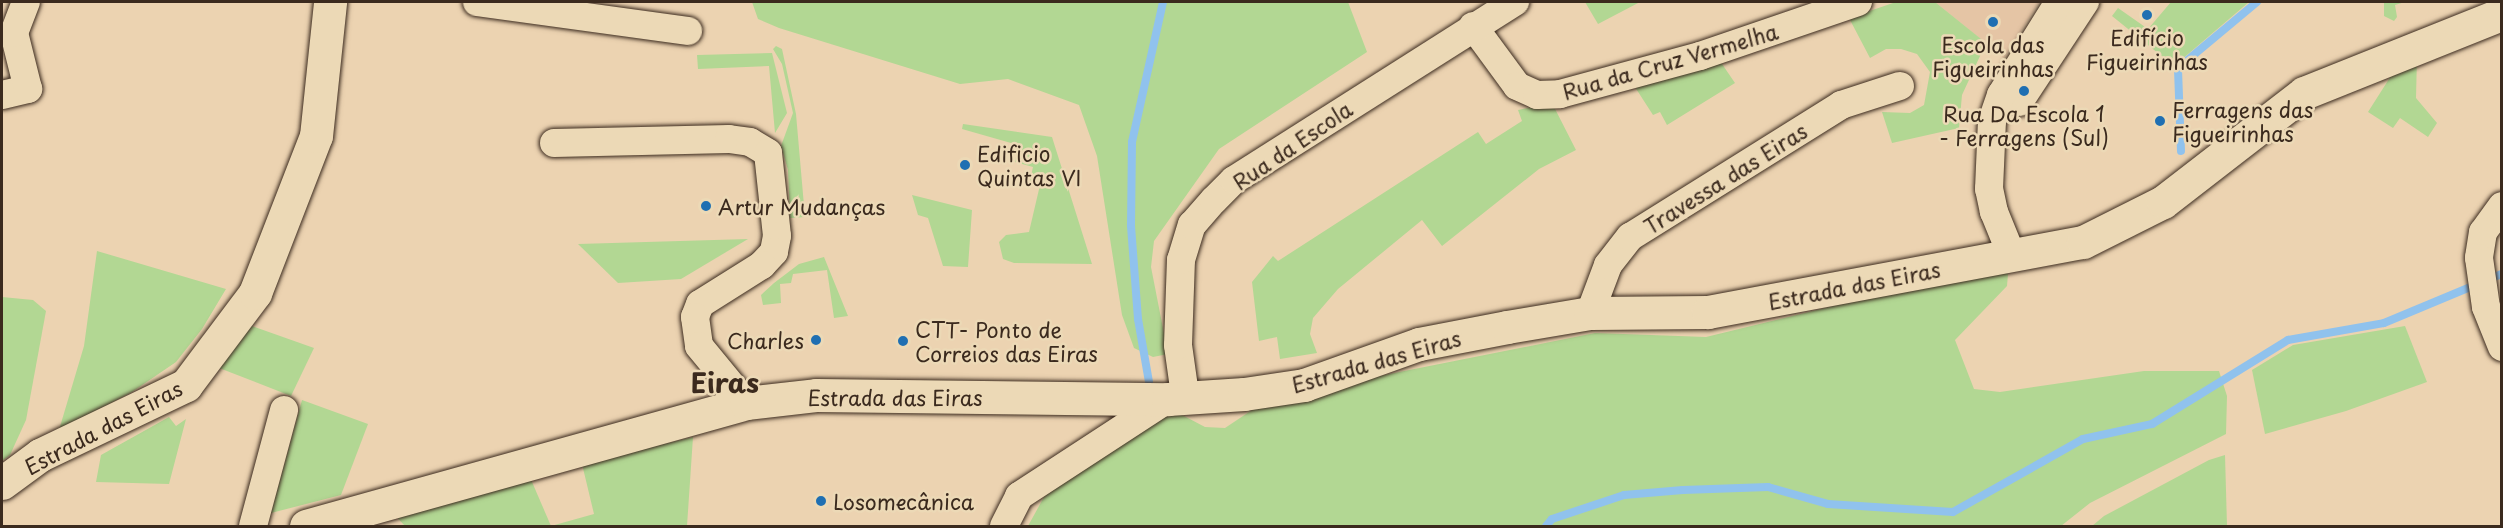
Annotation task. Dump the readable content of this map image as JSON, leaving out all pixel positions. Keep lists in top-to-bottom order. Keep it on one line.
{"streets":{"street":["Rua da Cruz Vermelha","Rua da Escola","Travessa das Eiras","Estrada das Eiras"]},"crossings":[["Rua da Cruz Vermelha","Rua da Escola"],["Rua da Escola","Estrada das Eiras"],["Travessa das Eiras","Estrada das Eiras"]],"districts":["Eiras"],"places":["Edifício Figueirinhas","Escola das Figueirinhas","Rua Da Escola 1 - Ferragens (Sul)","Ferragens das Figueirinhas","Edificio Quintas VI","Artur Mudanças","Charles","CTT- Ponto de Correios das Eiras","Losomecânica"]}
